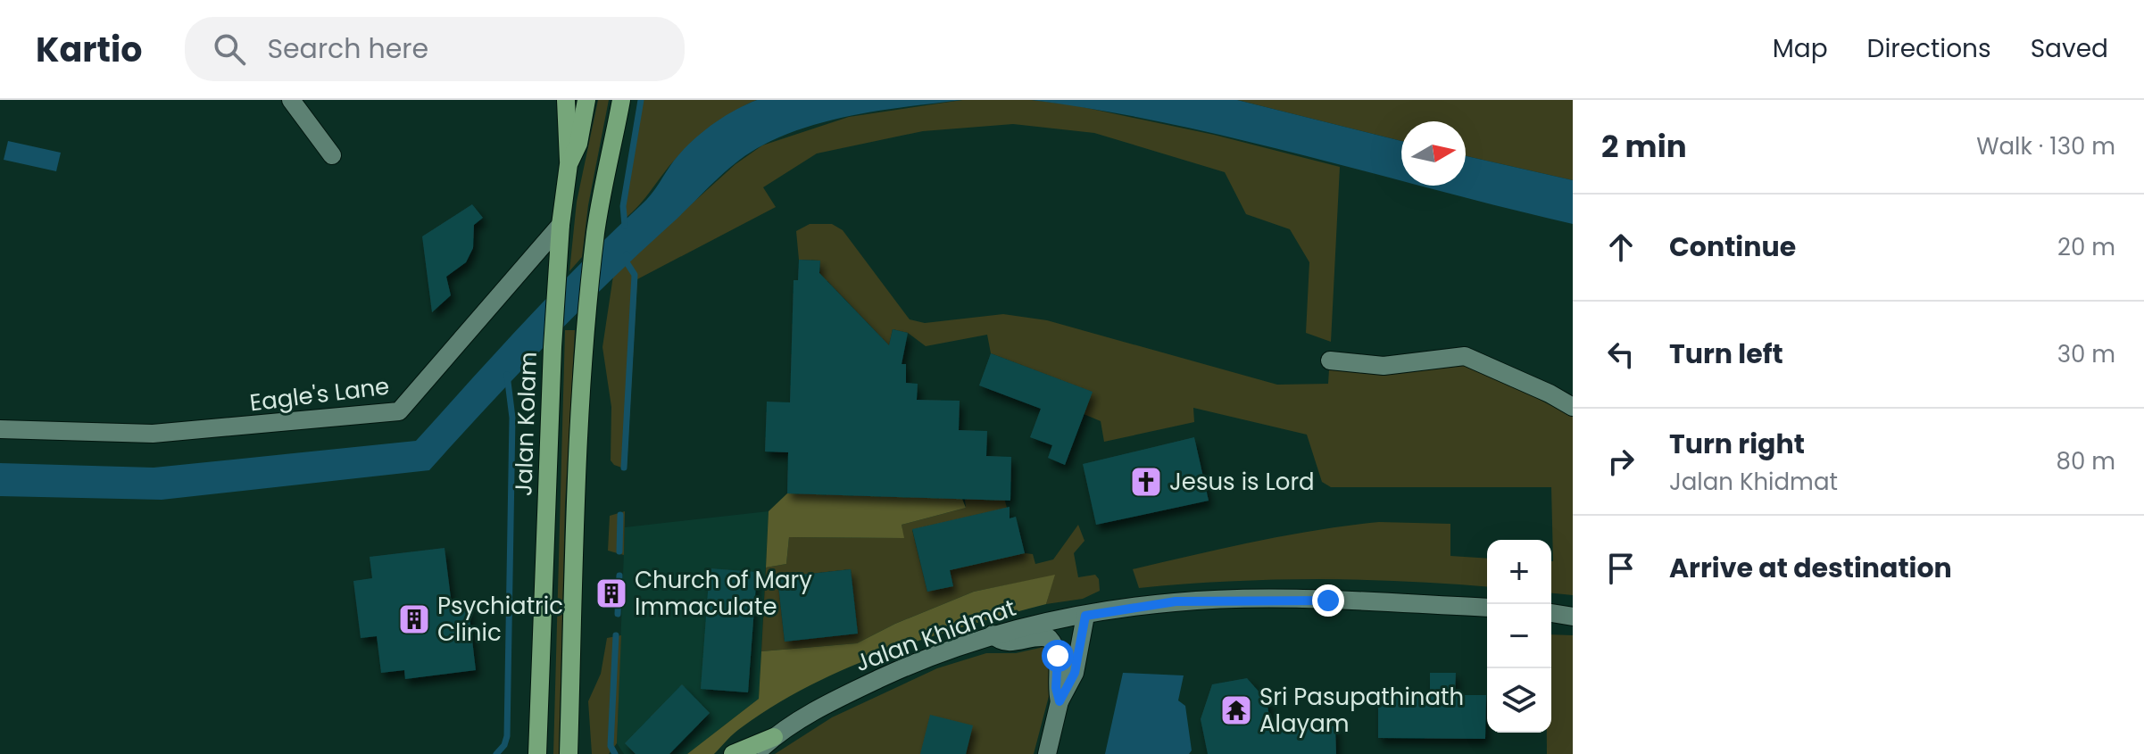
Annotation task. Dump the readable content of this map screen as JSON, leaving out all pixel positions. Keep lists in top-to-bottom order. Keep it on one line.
{"streets":{"main road":["Jalan Kolam"],"street":["Eagle's Lane","Jalan Khidmat"]},"crossings":[["Eagle's Lane","Jalan Kolam"]],"places":{"church":["Jesus is Lord"],"building":["Church of Mary Immaculate","Psychiatric Clinic"],"temple":["Sri Pasupathinath Alayam"]},"north":"right","page":{"header":"Kartio","search":"Search here","nav":["Map","Directions","Saved"],"heading":["2 min","Walk · 130 m"],"list":[["Continue","20 m"],["Turn left","30 m"],["Turn right","Jalan Khidmat","80 m"],"Arrive at destination"],"map_buttons":["+","−"]}}
